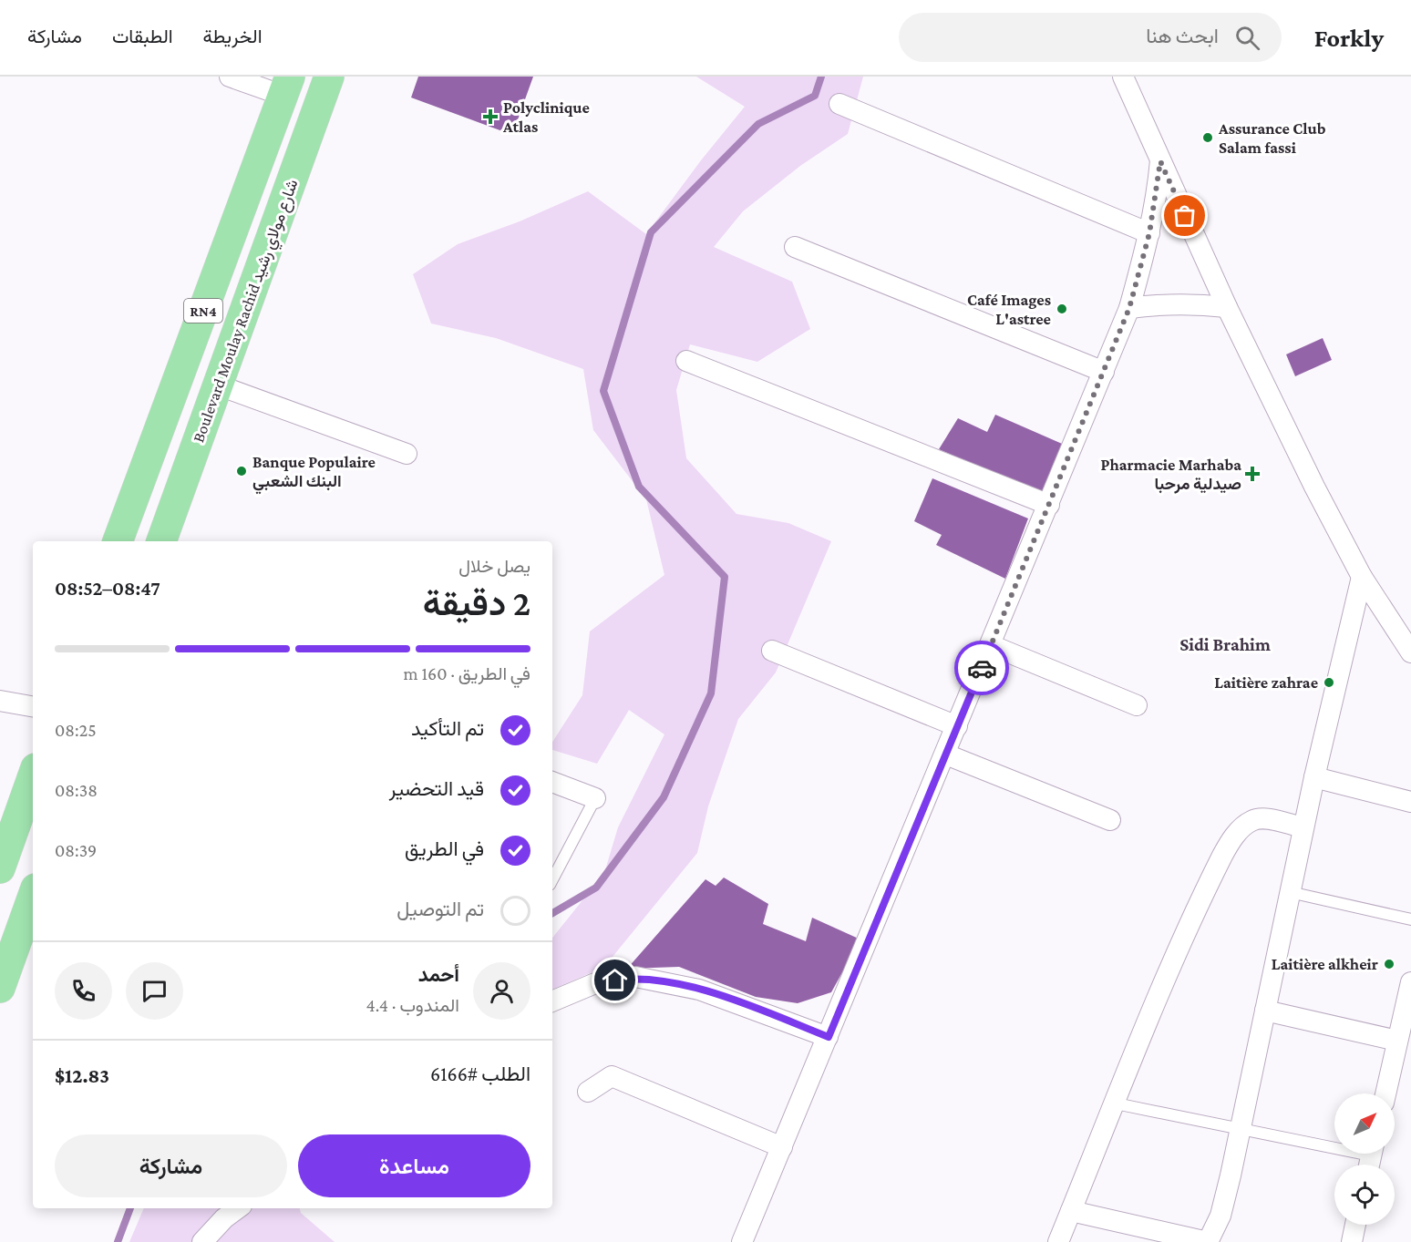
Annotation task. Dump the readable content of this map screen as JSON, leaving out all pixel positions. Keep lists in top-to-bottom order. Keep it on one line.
{"streets":{"main road":["RN4","Boulevard Moulay Rachid شارع مولاي رشيد"]},"districts":["Sidi Brahim"],"places":{"health":["Polyclinique Atlas","Pharmacie Marhaba صيدلية مرحبا"],"other":["Assurance Club Salam fassi","Café Images L'astree","Banque Populaire البنك الشعبي","Laitière zahrae","Laitière alkheir"]},"north":"top right","page":{"header":"Forkly","search":"ابحث هنا","nav":["الخريطة","الطبقات","مشاركة"],"heading":["2 دقيقة","يصل خلال","08:47–08:52"],"panel":["أحمد","المندوب · 4.4","الطلب #6166","$12.83"],"bar":"في الطريق · 160 m","list":[["تم التأكيد","08:25"],["قيد التحضير","08:38"],["في الطريق","08:39"],"تم التوصيل"],"buttons":["مساعدة","مشاركة"]}}
